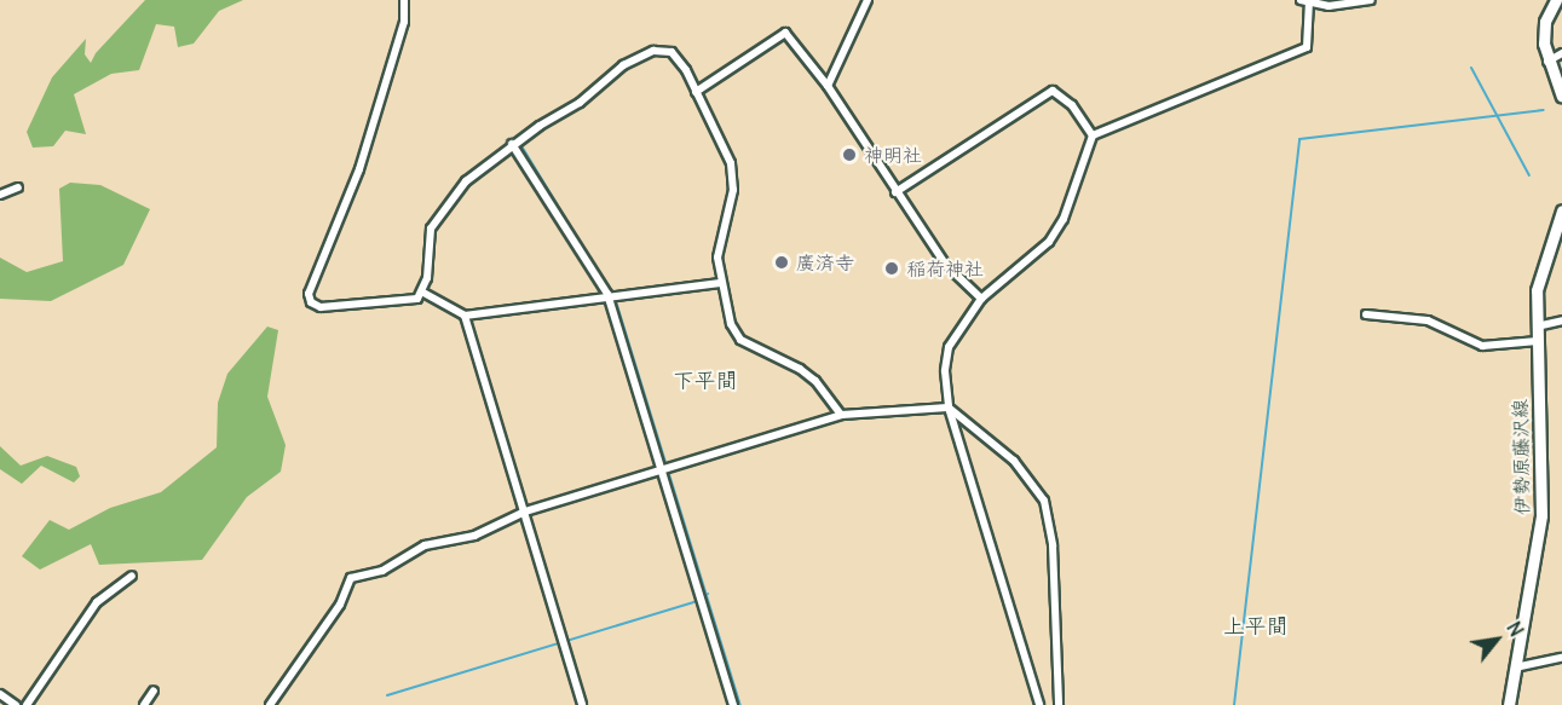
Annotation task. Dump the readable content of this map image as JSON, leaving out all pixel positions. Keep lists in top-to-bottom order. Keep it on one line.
{"streets":{"main road":["伊勢原藤沢線"]},"districts":["下平間","上平間"],"places":["神明社","廣済寺","稲荷神社"],"north":"top right"}
